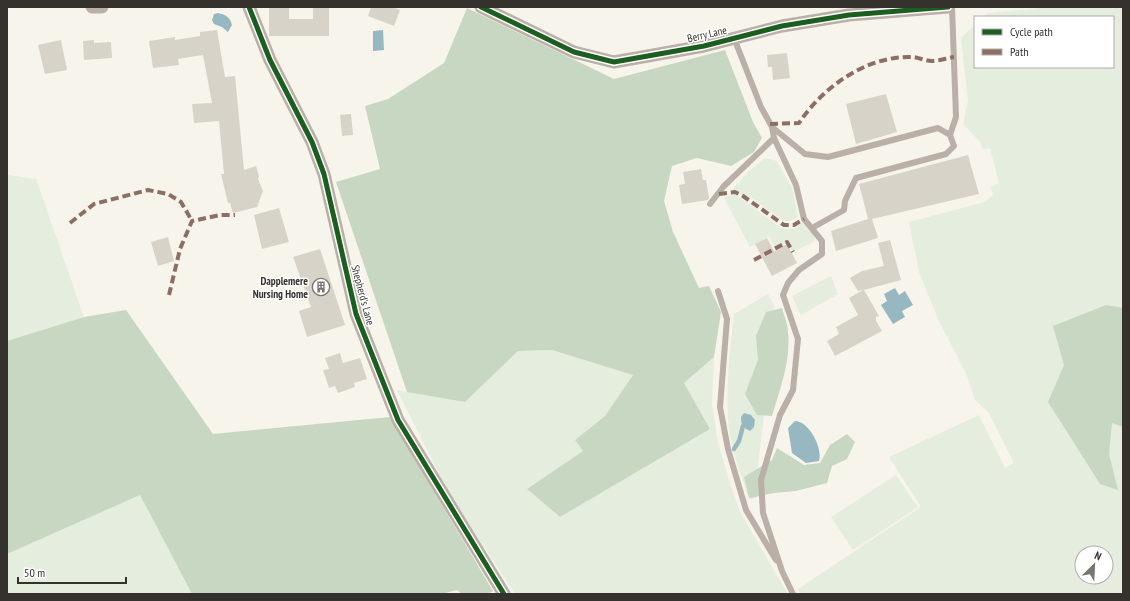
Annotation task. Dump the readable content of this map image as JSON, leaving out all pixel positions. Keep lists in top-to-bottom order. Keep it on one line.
{"streets":{"street":["Berry Lane","Shepherd's Lane"]},"places":{"building":["Dapplemere Nursing Home"]},"legend":["Cycle path","Path"],"scale_bar":"50 m","north":"top right"}
